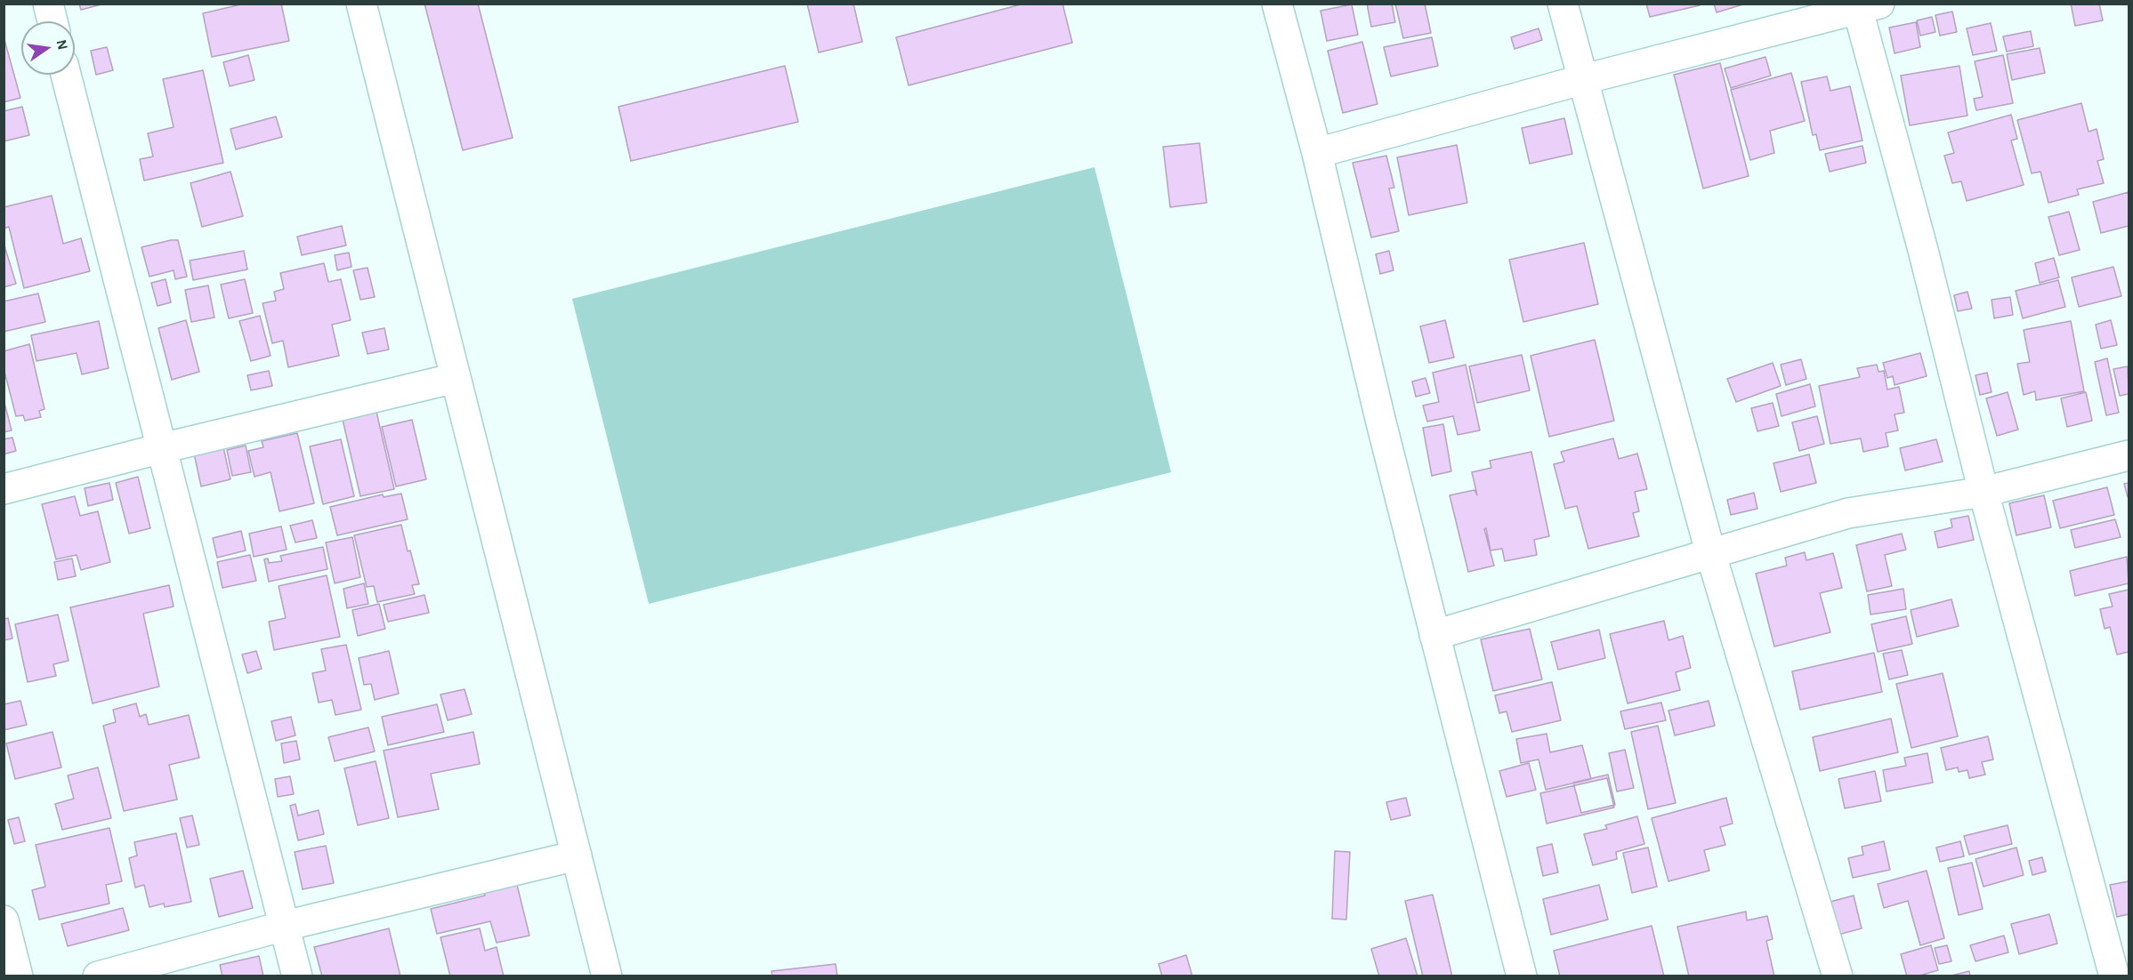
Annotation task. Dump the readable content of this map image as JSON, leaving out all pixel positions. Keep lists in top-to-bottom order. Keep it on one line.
{"north":"right"}
